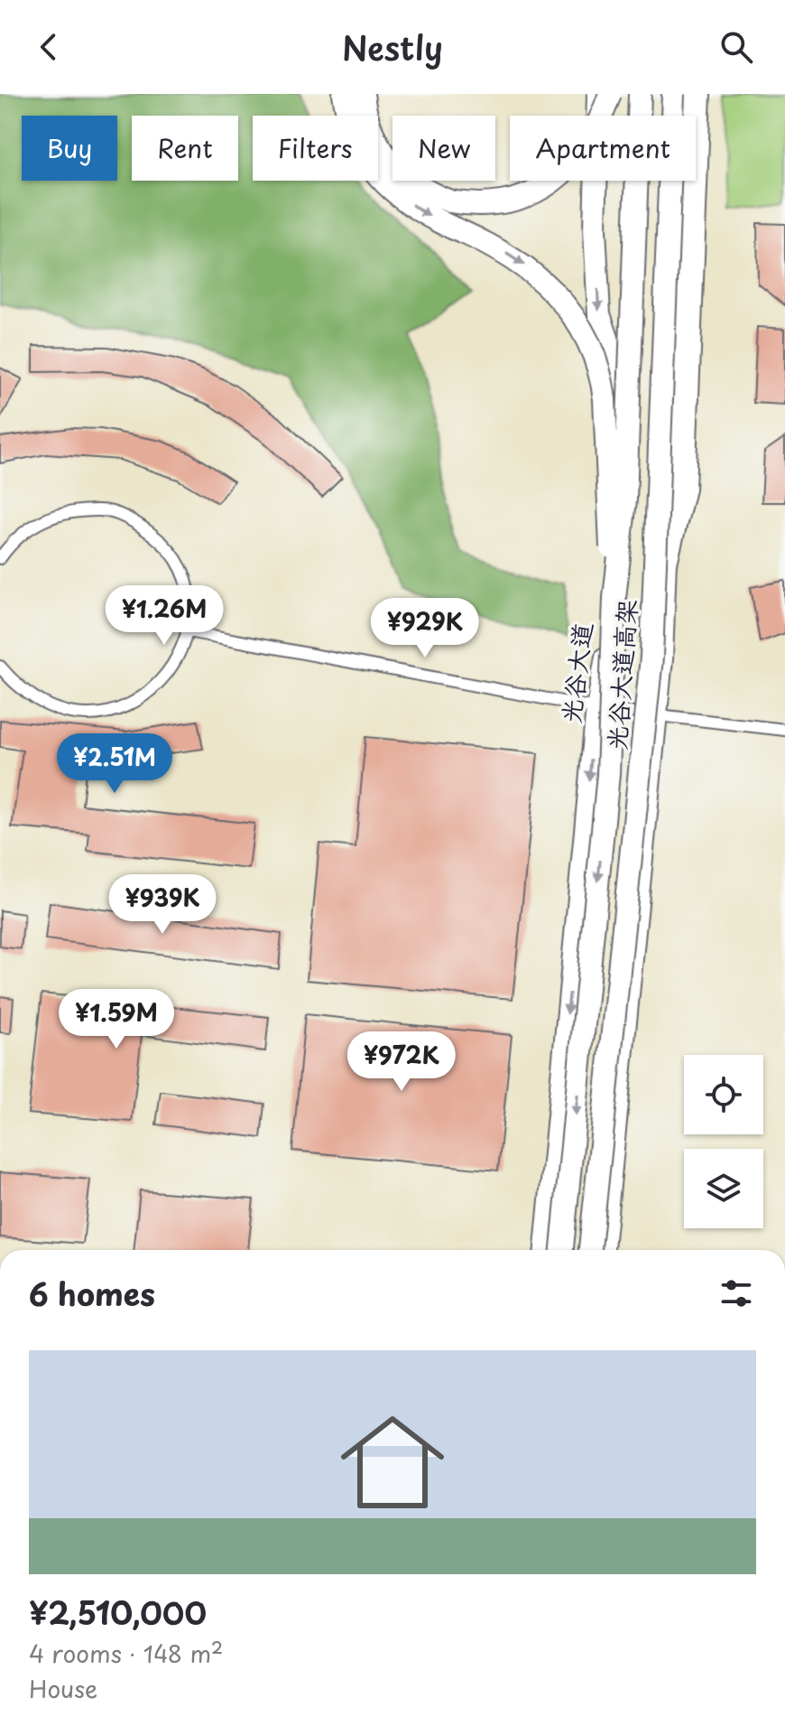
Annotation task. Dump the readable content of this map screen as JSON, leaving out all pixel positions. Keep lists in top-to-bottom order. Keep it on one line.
{"streets":{"highway":["光谷大道高架"],"main road":["光谷大道"]},"page":{"header":"Nestly","chip":["Buy","Rent","Filters","New","Apartment"],"price":["¥1.26M","¥929K","¥2.51M","¥939K","¥1.59M","¥972K"],"heading":"6 homes","list":[{"name":"¥2,510,000","note":"4 rooms · 148 m² · House"}]}}
